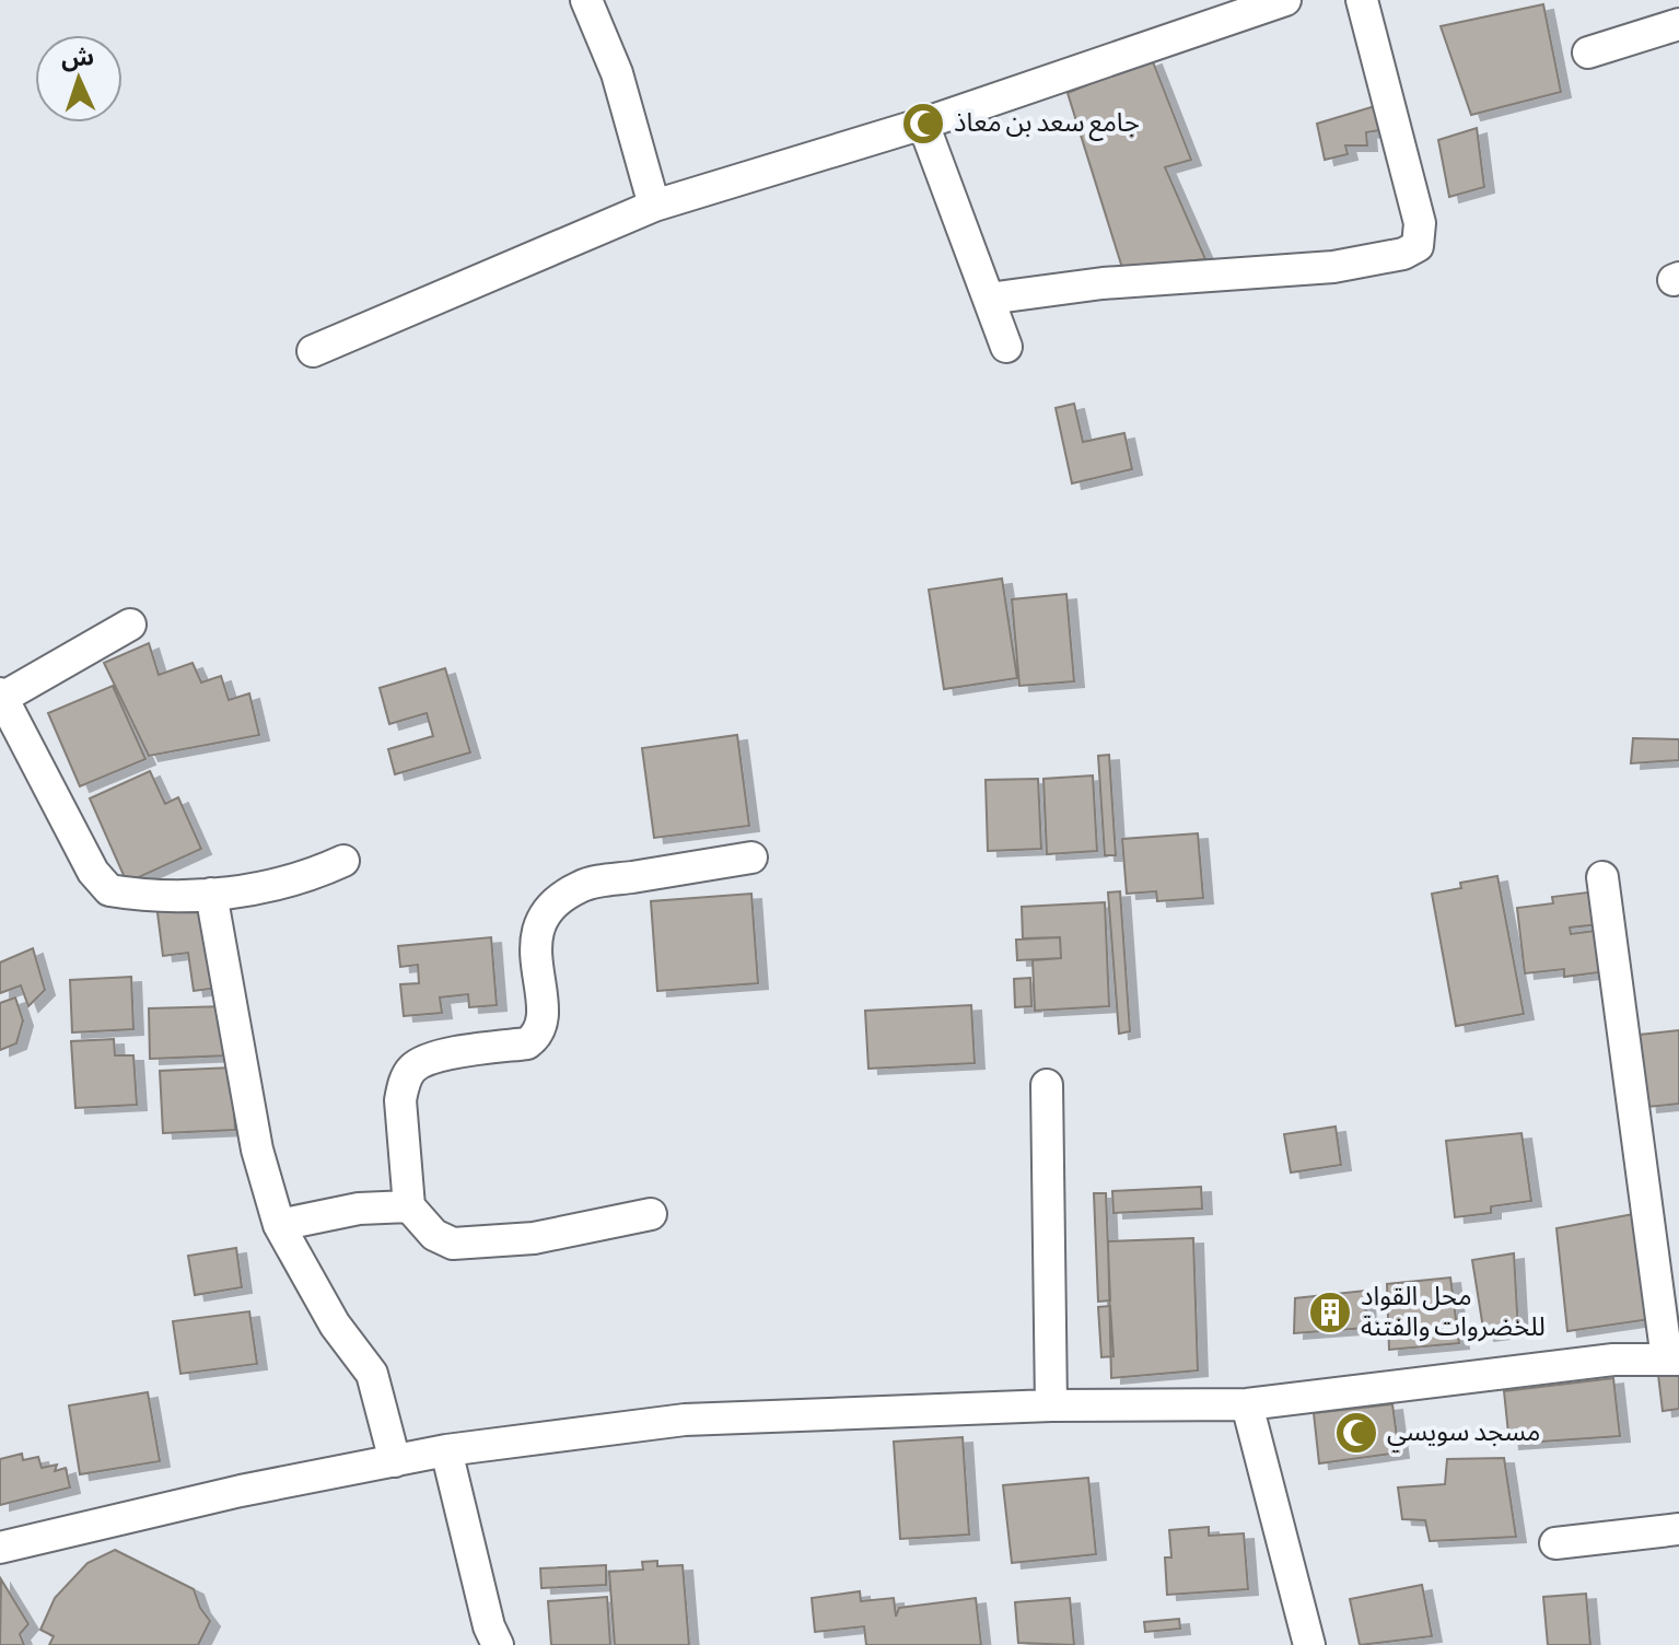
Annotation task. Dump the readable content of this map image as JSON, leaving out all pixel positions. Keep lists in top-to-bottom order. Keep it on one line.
{"places":{"mosque":["جامع سعد بن معاذ","مسجد سويسي"],"building":["محل القواد للخضروات والفتنة"]},"north":"top"}
